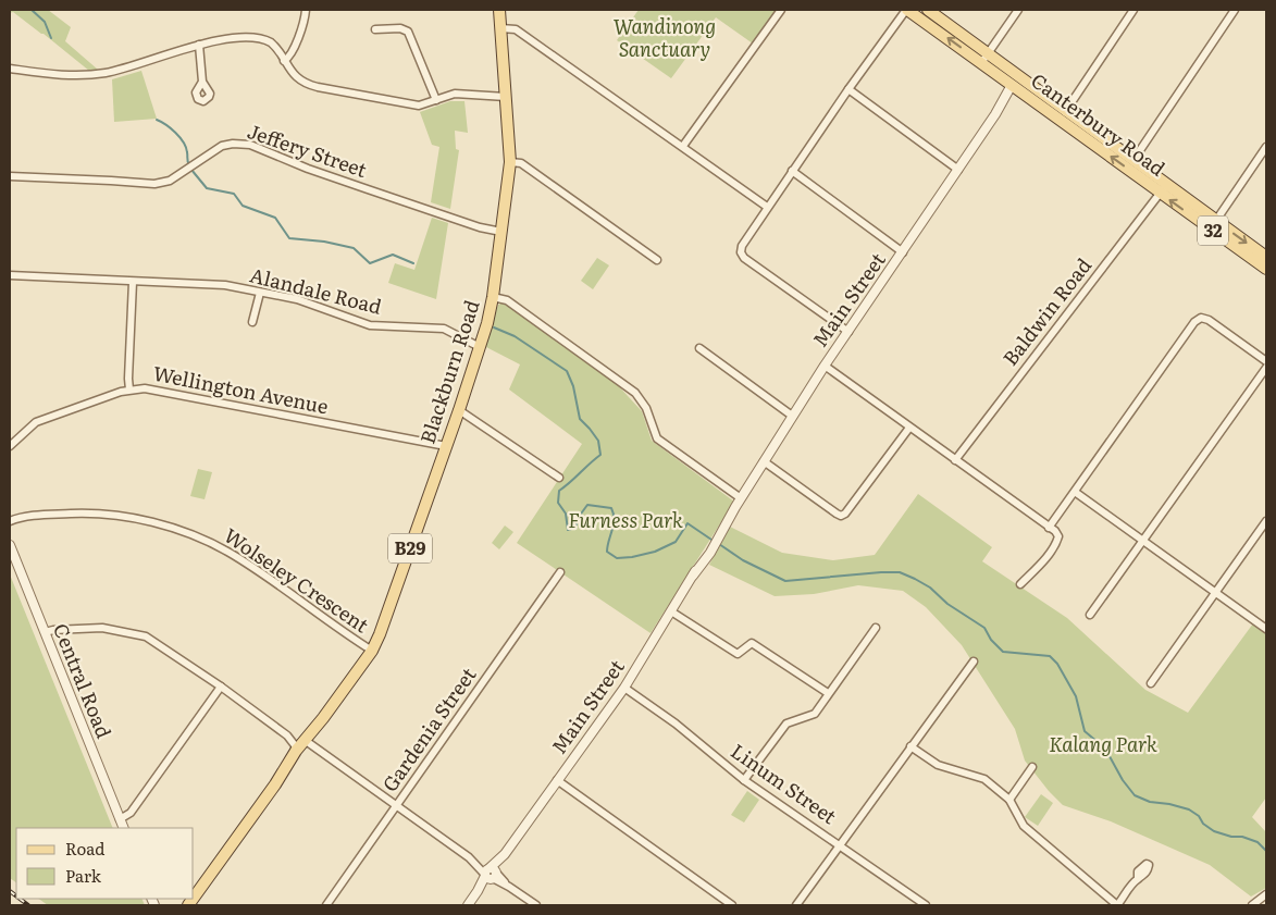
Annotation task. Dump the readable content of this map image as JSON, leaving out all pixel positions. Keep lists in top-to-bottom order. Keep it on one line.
{"streets":{"main road":["Canterbury Road","32","Blackburn Road","B29"],"street":["Jeffery Street","Alandale Road","Main Street","Baldwin Road","Wellington Avenue","Wolseley Crescent","Central Road","Gardenia Street","Linum Street"]},"crossings":[["Canterbury Road","Main Street"],["Canterbury Road","Baldwin Road"],["Jeffery Street","Blackburn Road"],["Alandale Road","Blackburn Road"],["Main Street","Linum Street"],["Blackburn Road","Wellington Avenue"],["Blackburn Road","Wolseley Crescent"]],"parks":["Wandinong Sanctuary","Furness Park","Kalang Park"],"legend":["Road","Park"]}
